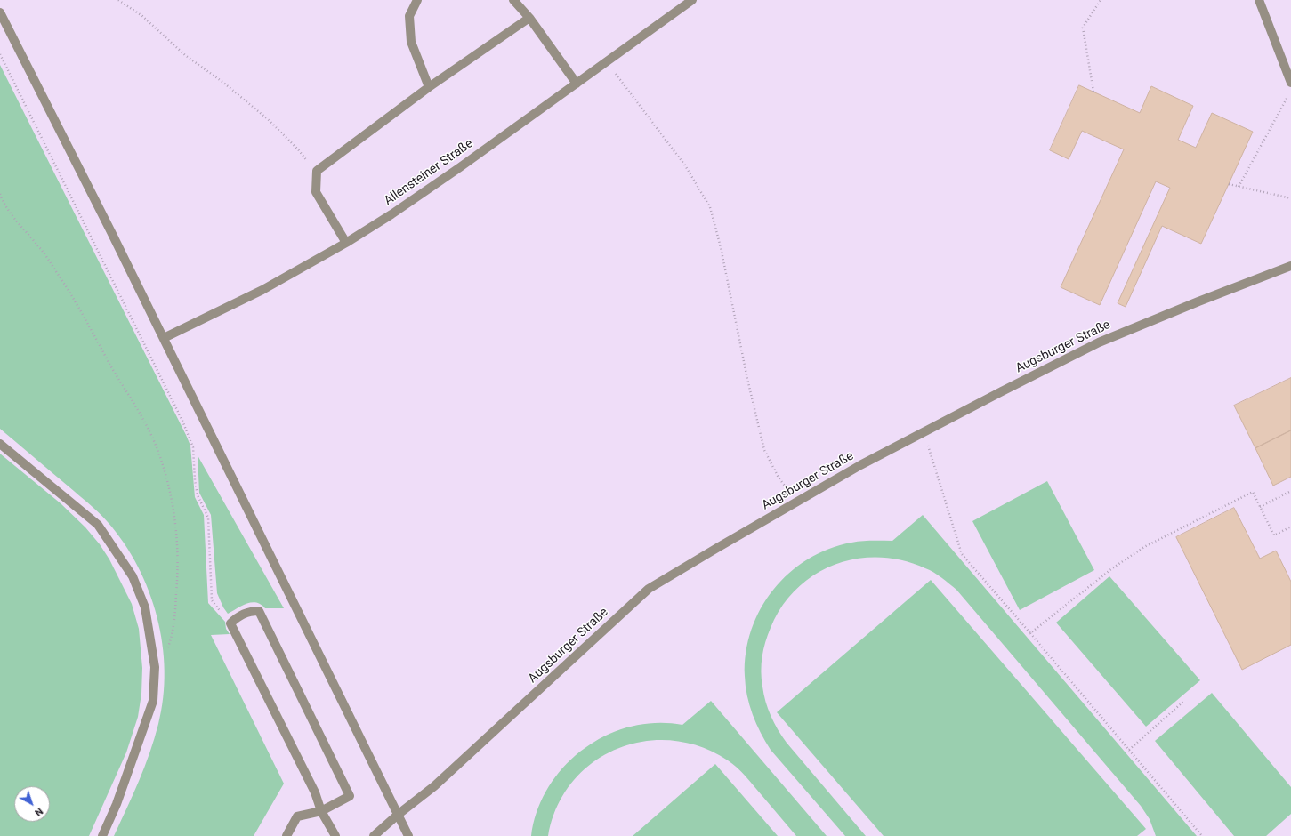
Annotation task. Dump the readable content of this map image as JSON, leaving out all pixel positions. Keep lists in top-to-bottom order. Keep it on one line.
{"streets":{"lane":["Allensteiner Straße","Augsburger Straße"]},"north":"bottom right"}
